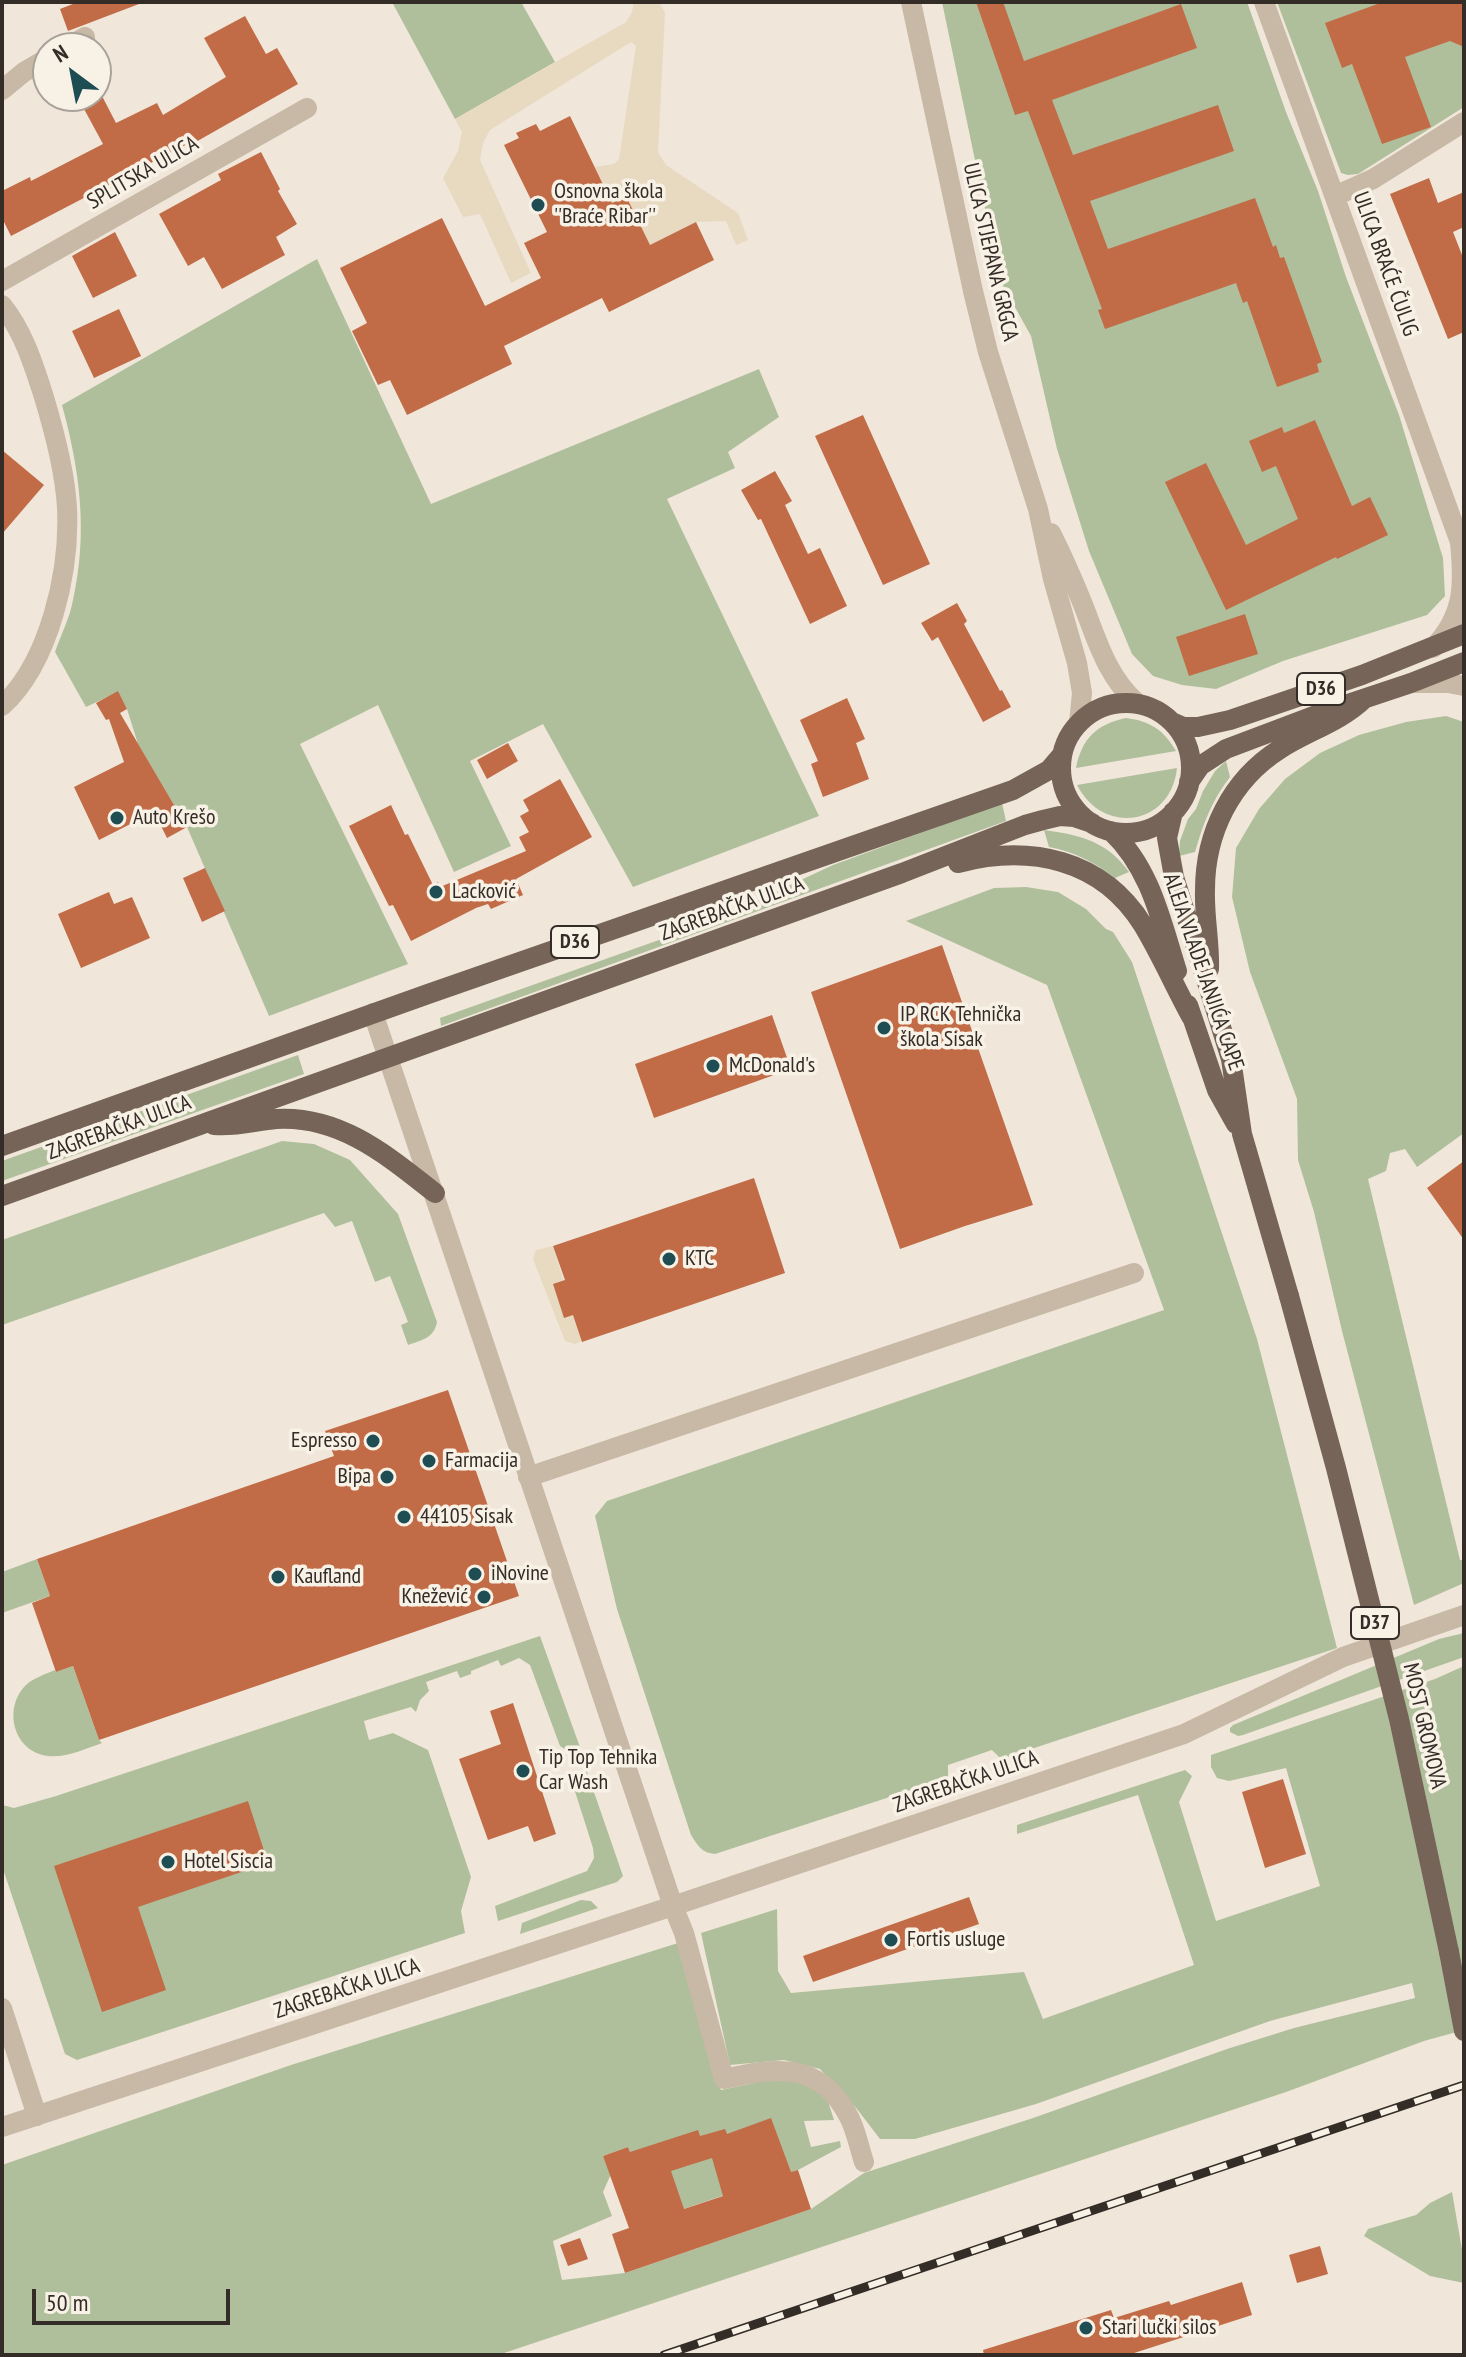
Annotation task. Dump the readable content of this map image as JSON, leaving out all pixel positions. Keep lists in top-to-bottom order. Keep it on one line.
{"streets":{"main road":["D36","ZAGREBAČKA ULICA","ALEJA VLADE JANJIĆA CAPE","D37","MOST GROMOVA"],"street":["SPLITSKA ULICA","ULICA STJEPANA GRGCA","ULICA BRAĆE ČULIG"]},"crossings":[["ULICA STJEPANA GRGCA","D36"],["ULICA STJEPANA GRGCA","ZAGREBAČKA ULICA"],["ULICA STJEPANA GRGCA","ALEJA VLADE JANJIĆA CAPE"],["ULICA BRAĆE ČULIG","D36"],["D36","ZAGREBAČKA ULICA"],["D36","ALEJA VLADE JANJIĆA CAPE"],["ZAGREBAČKA ULICA","ALEJA VLADE JANJIĆA CAPE"],["ALEJA VLADE JANJIĆA CAPE","MOST GROMOVA"]],"places":["Osnovna škola ''Braće Ribar''","Auto Krešo","Lacković","IP RCK Tehnička škola Sisak","McDonald's","KTC","Espresso","Farmacija","Bipa","44105 Sisak","iNovine","Kaufland","Knežević","Tip Top Tehnika Car Wash","Hotel Siscia","Fortis usluge","Stari lučki silos"],"scale_bar":"50 m","north":"top left"}
